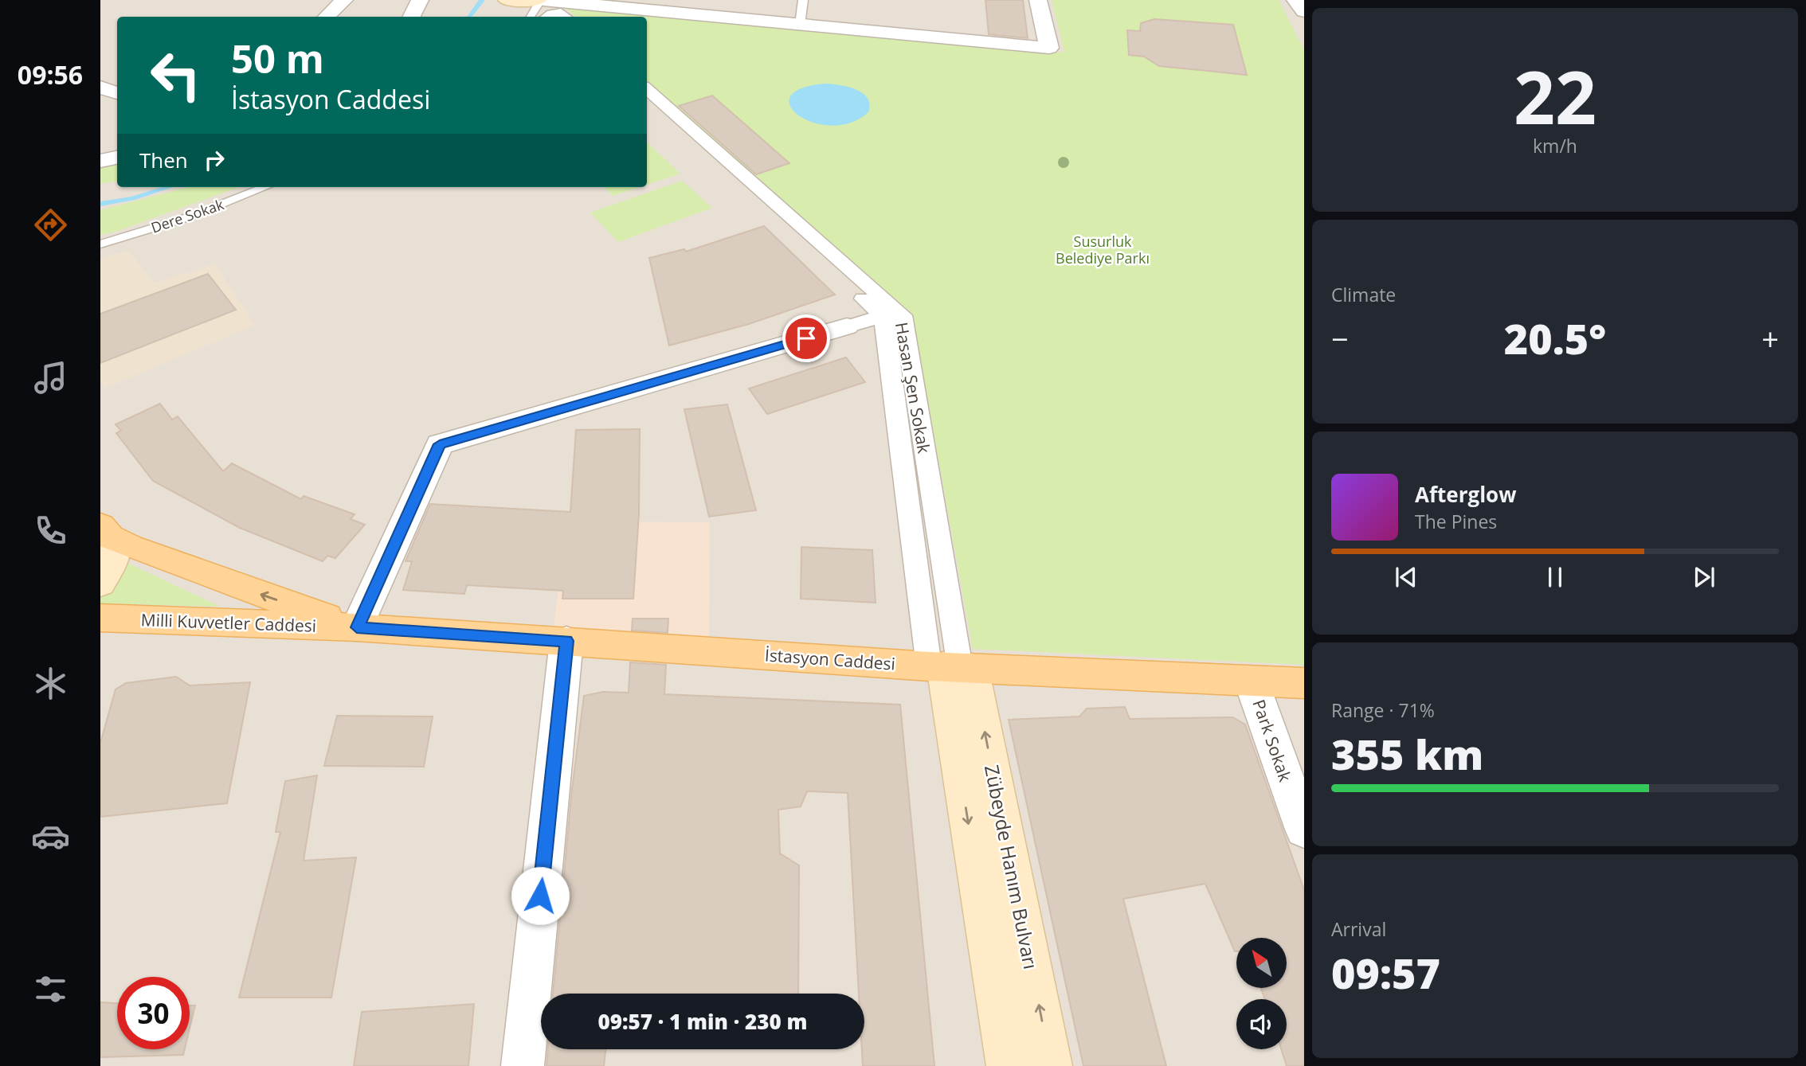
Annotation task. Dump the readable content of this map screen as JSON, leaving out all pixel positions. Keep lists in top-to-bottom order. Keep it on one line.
{"streets":{"main road":["Milli Kuvvetler Caddesi","İstasyon Caddesi","Zübeyde Hanım Bulvarı"],"street":["Hasan Şen Sokak","Park Sokak"],"lane":["Dere Sokak"]},"crossings":[["Hasan Şen Sokak","İstasyon Caddesi"],["Hasan Şen Sokak","Zübeyde Hanım Bulvarı"],["Milli Kuvvetler Caddesi","İstasyon Caddesi"],["İstasyon Caddesi","Park Sokak"],["İstasyon Caddesi","Zübeyde Hanım Bulvarı"]],"parks":["Susurluk Belediye Parkı"],"north":"top left","page":{"tabs":"09:56","tile":[["22","km/h"],"Climate",["Range · 71%","355 km"],["Arrival","09:57"]],"turn":["50 m","İstasyon Caddesi"],"then":"Then","heat":["−","20.5°","+"],"song":["Afterglow","The Pines"],"limit":"30","trip":"09:57 · 1 min · 230 m"}}
